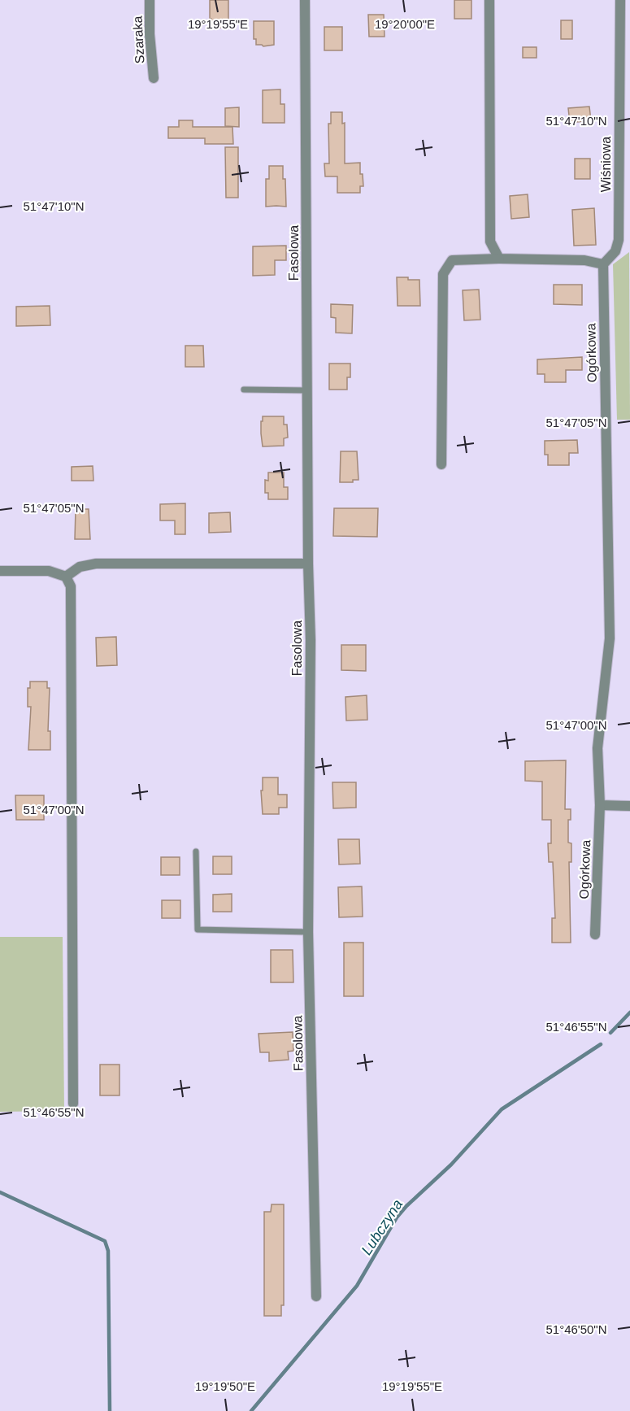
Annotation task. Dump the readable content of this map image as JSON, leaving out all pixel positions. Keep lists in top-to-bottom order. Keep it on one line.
{"streets":{"street":["Szaraka","Wiśniowa","Fasolowa","Ogórkowa"]},"crossings":[["Wiśniowa","Ogórkowa"]],"water":["Lubczyna"],"coordinates":["19°19'55\"E","19°20'00\"E","51°47'10\"N","51°47'05\"N","51°47'00\"N","51°46'55\"N","51°46'50\"N","19°19'50\"E"]}
